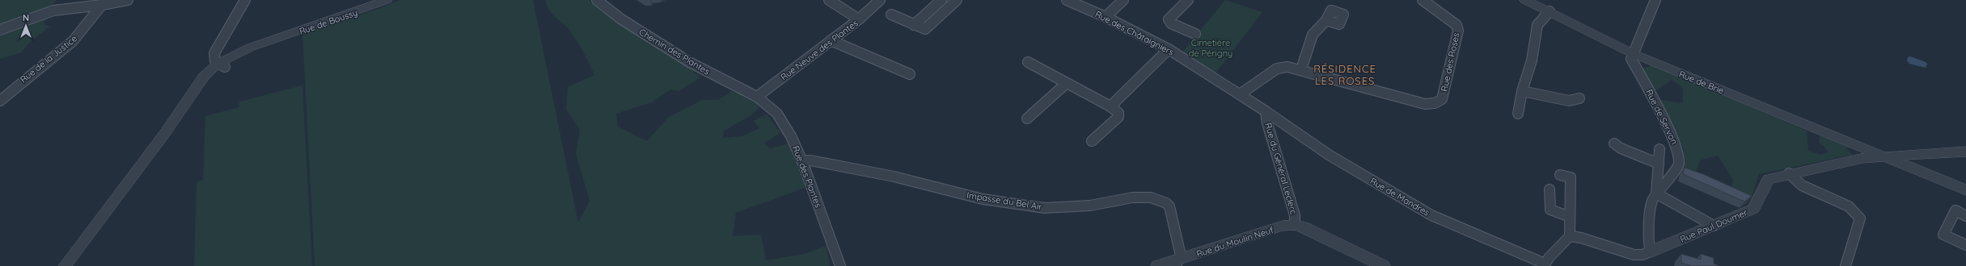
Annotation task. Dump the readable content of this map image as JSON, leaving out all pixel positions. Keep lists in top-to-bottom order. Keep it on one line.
{"streets":{"street":["Rue de Boussy","Rue des Châtaigniers","Rue Neuve des Plantes","Chemin des Plantes","Rue de la Justice","Rue des Roses","Rue de Brie","Rue de Servon","Rue du Général Leclerc","Rue des Plantes","Rue de Mandres","Impasse du Bel Air","Rue Paul Doumer","Rue du Moulin Neuf"]},"crossings":[["Rue des Châtaigniers","Rue des Roses"],["Rue des Châtaigniers","Rue du Général Leclerc"],["Rue des Châtaigniers","Rue de Mandres"],["Rue Neuve des Plantes","Chemin des Plantes"],["Rue Neuve des Plantes","Rue des Plantes"],["Chemin des Plantes","Rue des Plantes"],["Rue de Brie","Rue de Servon"],["Rue de Brie","Rue Paul Doumer"],["Rue de Servon","Rue Paul Doumer"],["Rue du Général Leclerc","Rue de Mandres"],["Rue du Général Leclerc","Rue du Moulin Neuf"],["Rue des Plantes","Impasse du Bel Air"],["Impasse du Bel Air","Rue du Moulin Neuf"]],"districts":["RÉSIDENCE LES ROSES"],"parks":["Cimetière de Périgny"],"north":"top"}
